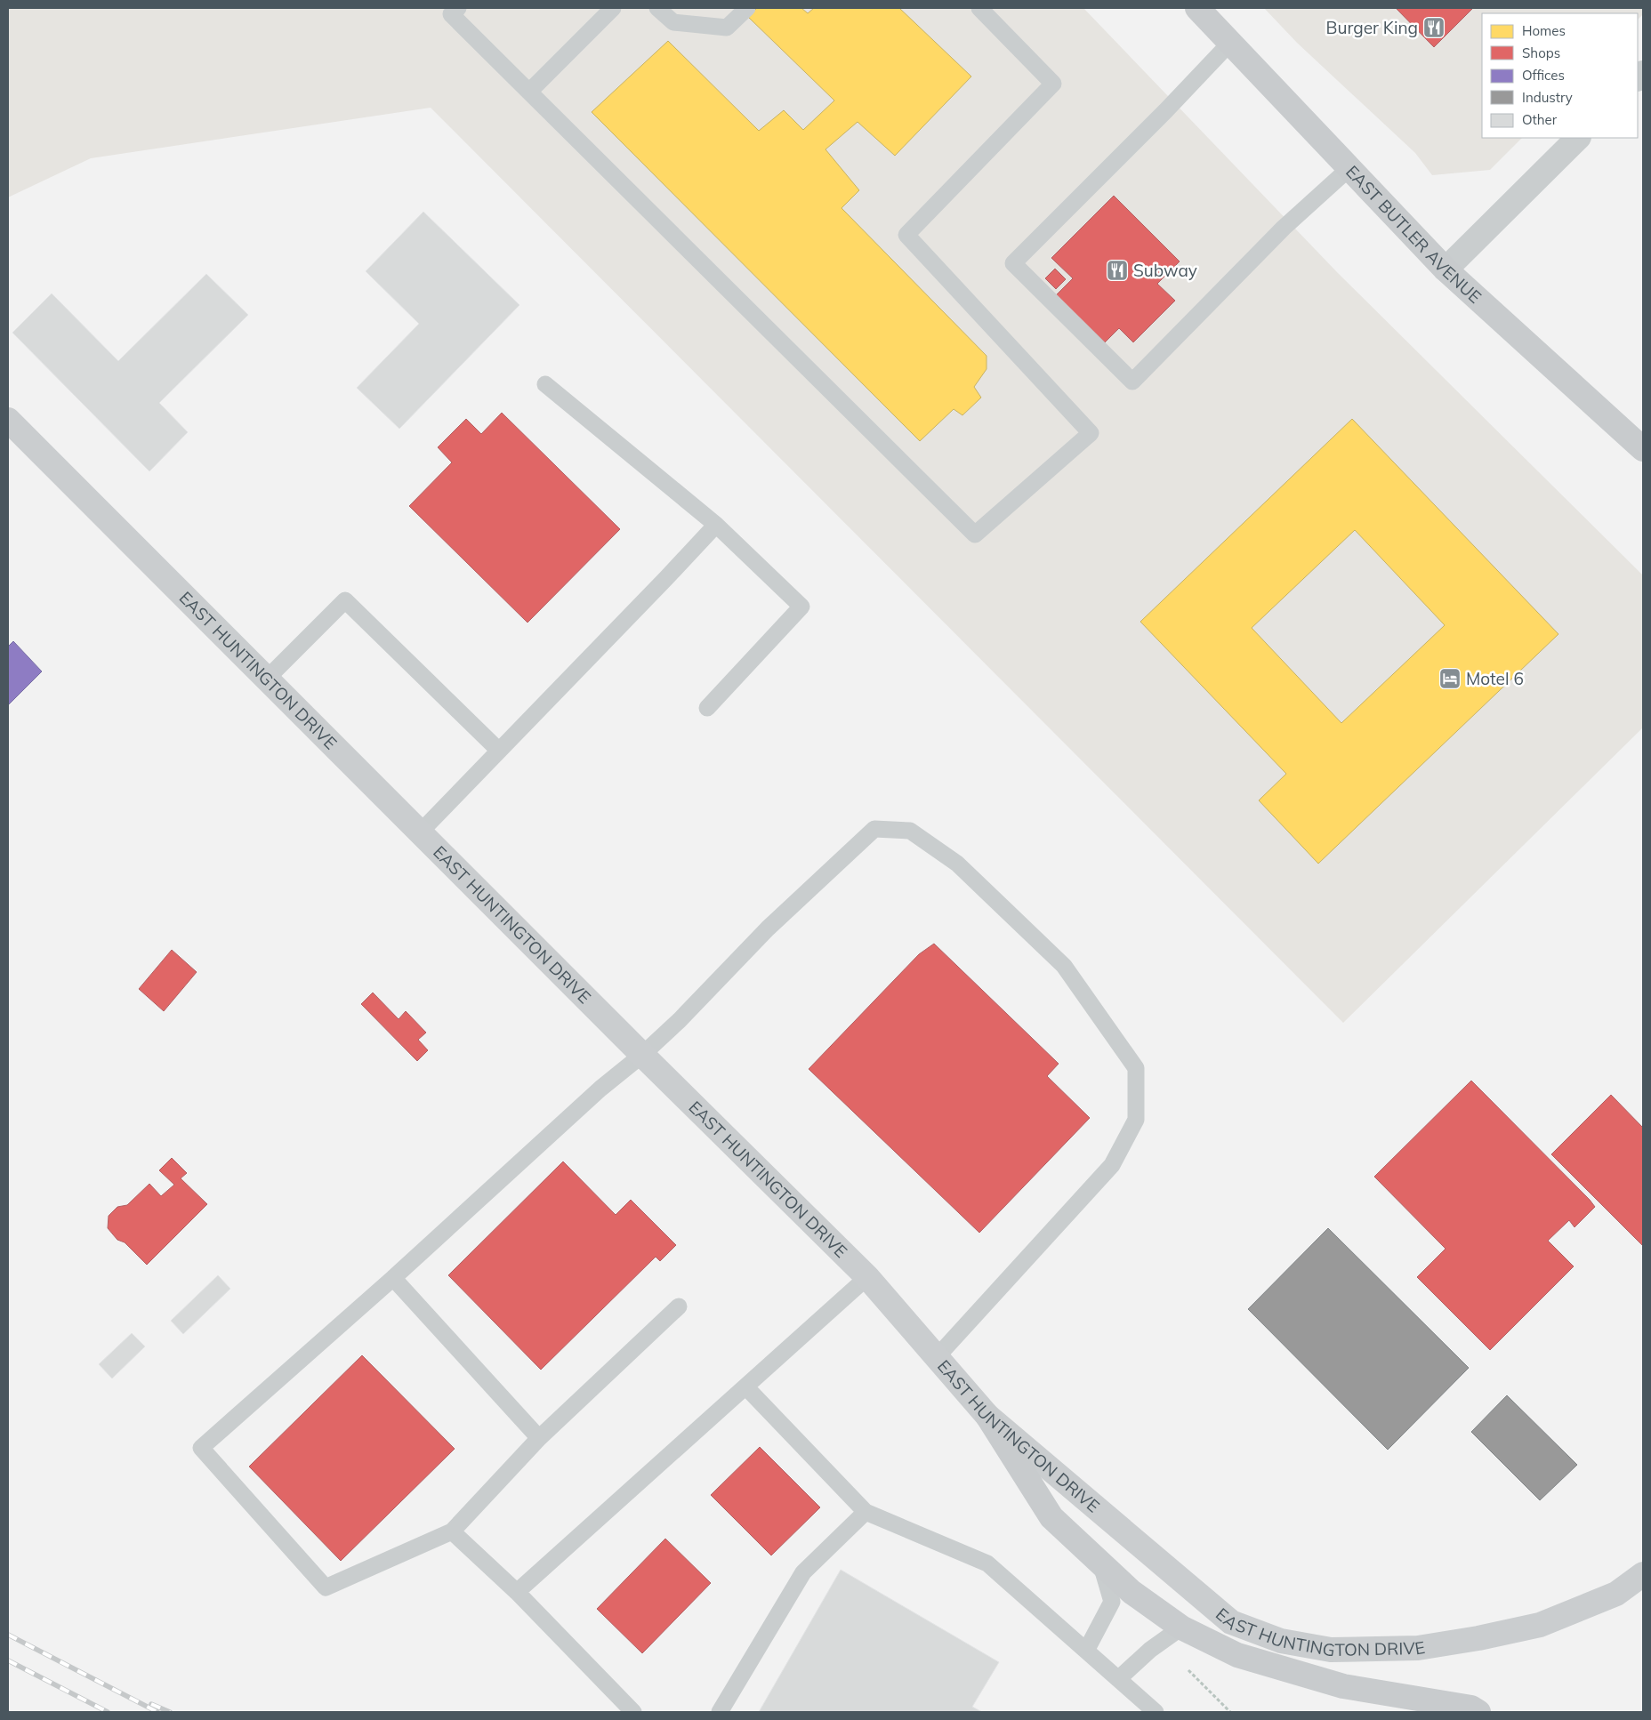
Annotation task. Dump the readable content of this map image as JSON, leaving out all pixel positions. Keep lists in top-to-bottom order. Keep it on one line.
{"streets":{"main road":["EAST BUTLER AVENUE"],"street":["EAST HUNTINGTON DRIVE"]},"places":{"restaurant":["Burger King","Subway"],"hotel":["Motel 6"]},"legend":["Homes","Shops","Offices","Industry","Other"]}
